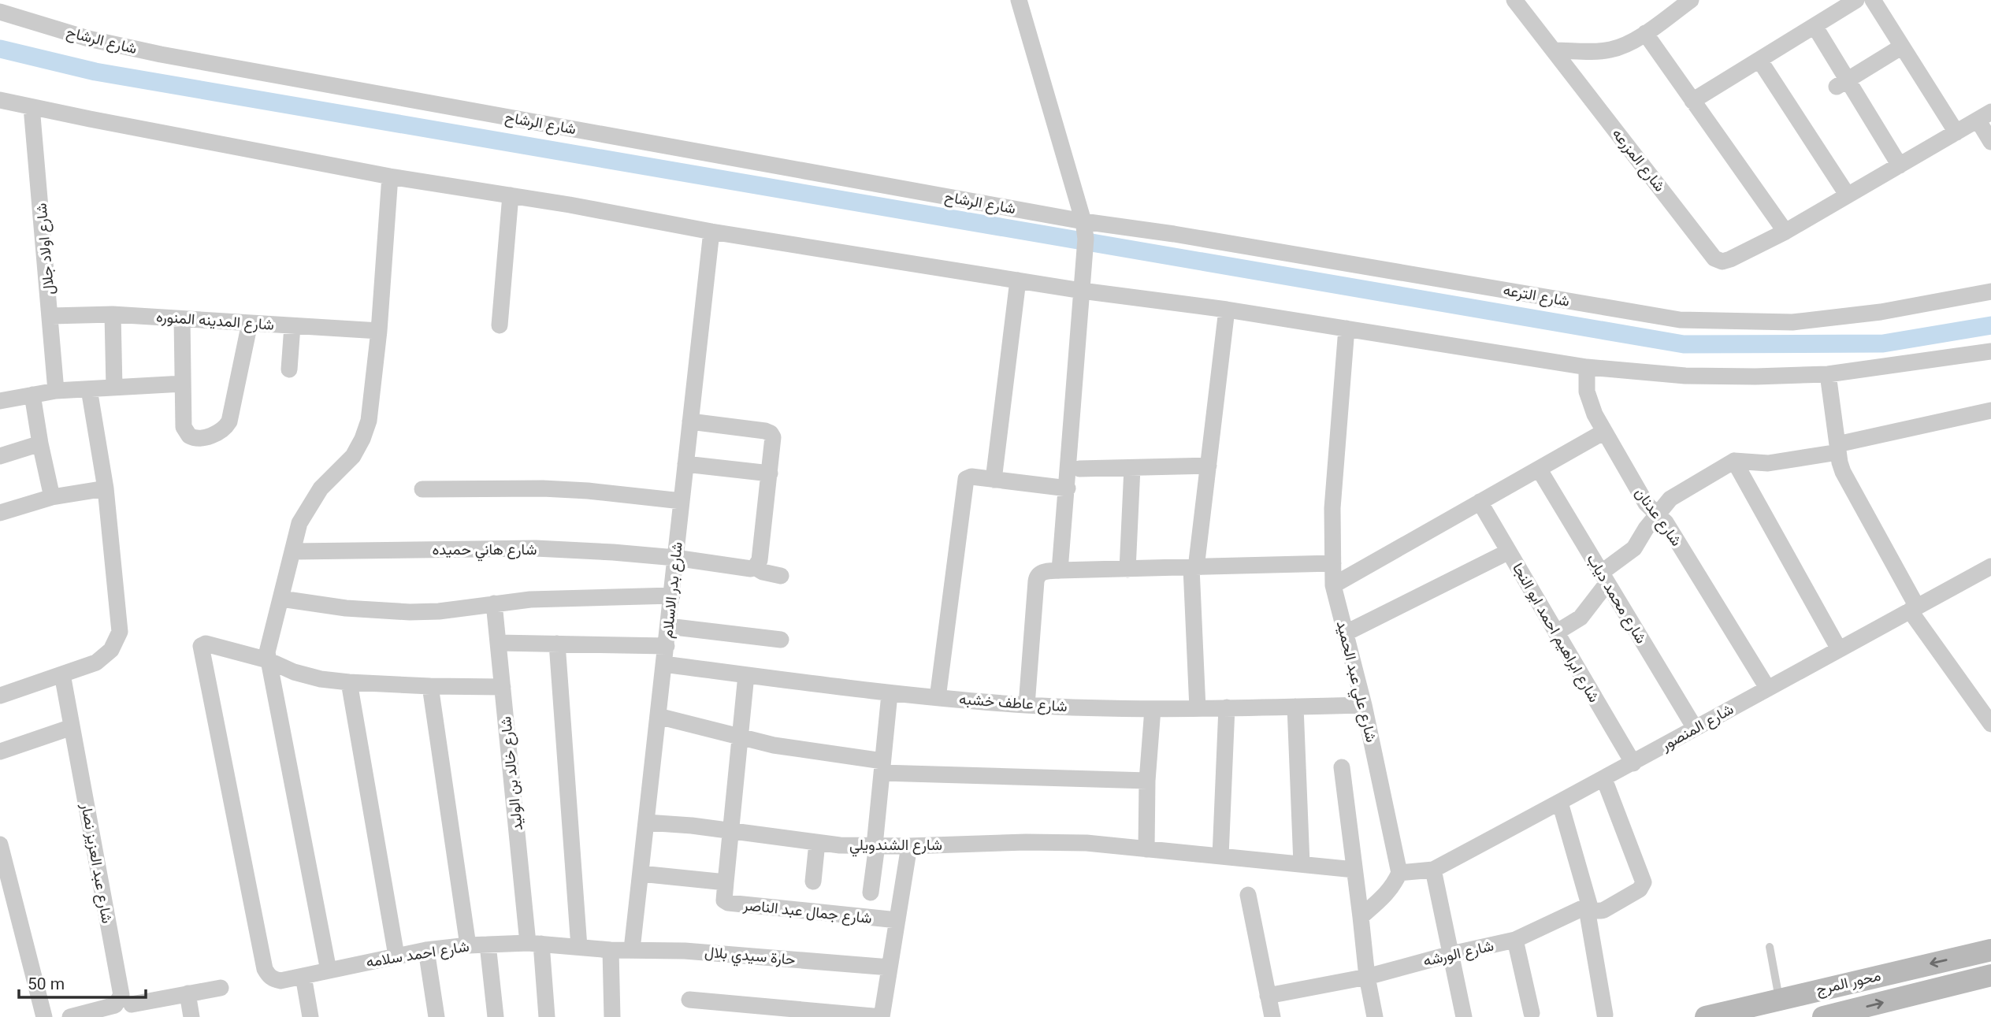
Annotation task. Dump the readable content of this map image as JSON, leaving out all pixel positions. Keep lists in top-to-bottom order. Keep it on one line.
{"streets":{"main road":["محور المرج"],"street":["شارع الرشاح","شارع المزرعه","شارع اولاد جلال","شارع الترعه","شارع المدينه المنوره","شارع عدنان","شارع هاني حميده","شارع بدر الاسلام","شارع محمد دياب","شارع ابراهيم احمد ابو النجا","شارع علي عبد الحميد","شارع عاطف خشبه","شارع المنصور","شارع خالد بن الوليد","شارع الشندويلي","شارع عبد العزيز نصار","شارع جمال عبد الناصر","شارع الورشه","شارع احمد سلامه","حارة سيدي بلال"]},"crossings":[["شارع الرشاح","شارع الترعه"],["شارع اولاد جلال","شارع المدينه المنوره"],["شارع عدنان","شارع المنصور"],["شارع هاني حميده","شارع بدر الاسلام"],["شارع بدر الاسلام","شارع عاطف خشبه"],["شارع بدر الاسلام","شارع الشندويلي"],["شارع بدر الاسلام","شارع جمال عبد الناصر"],["شارع بدر الاسلام","حارة سيدي بلال"],["شارع محمد دياب","شارع المنصور"],["شارع ابراهيم احمد ابو النجا","شارع المنصور"],["شارع علي عبد الحميد","شارع عاطف خشبه"],["شارع علي عبد الحميد","شارع المنصور"],["شارع المنصور","شارع الورشه"],["شارع خالد بن الوليد","شارع احمد سلامه"],["شارع احمد سلامه","حارة سيدي بلال"]],"scale_bar":"50 m"}
